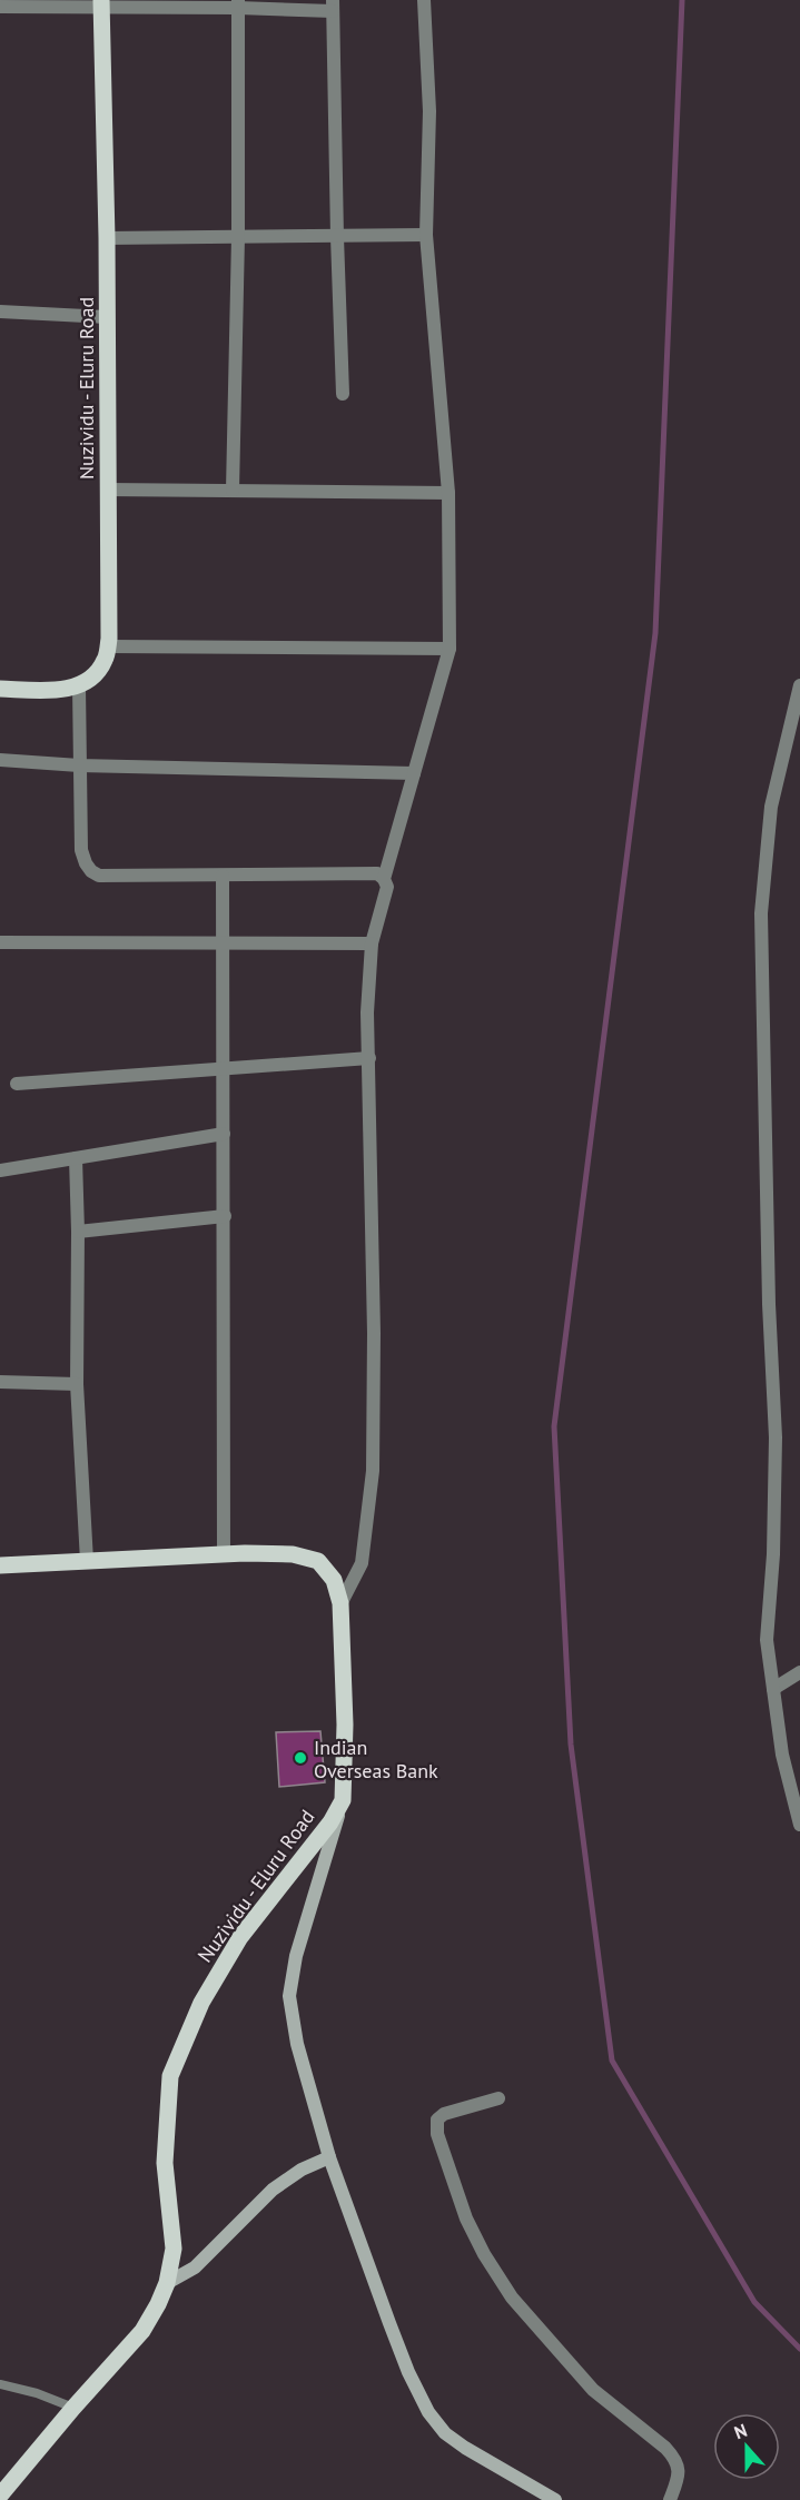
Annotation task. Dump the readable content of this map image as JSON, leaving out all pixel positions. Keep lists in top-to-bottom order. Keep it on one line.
{"streets":{"main road":["Nuzividu - Eluru Road"]},"places":["Indian Overseas Bank"],"north":"top"}
